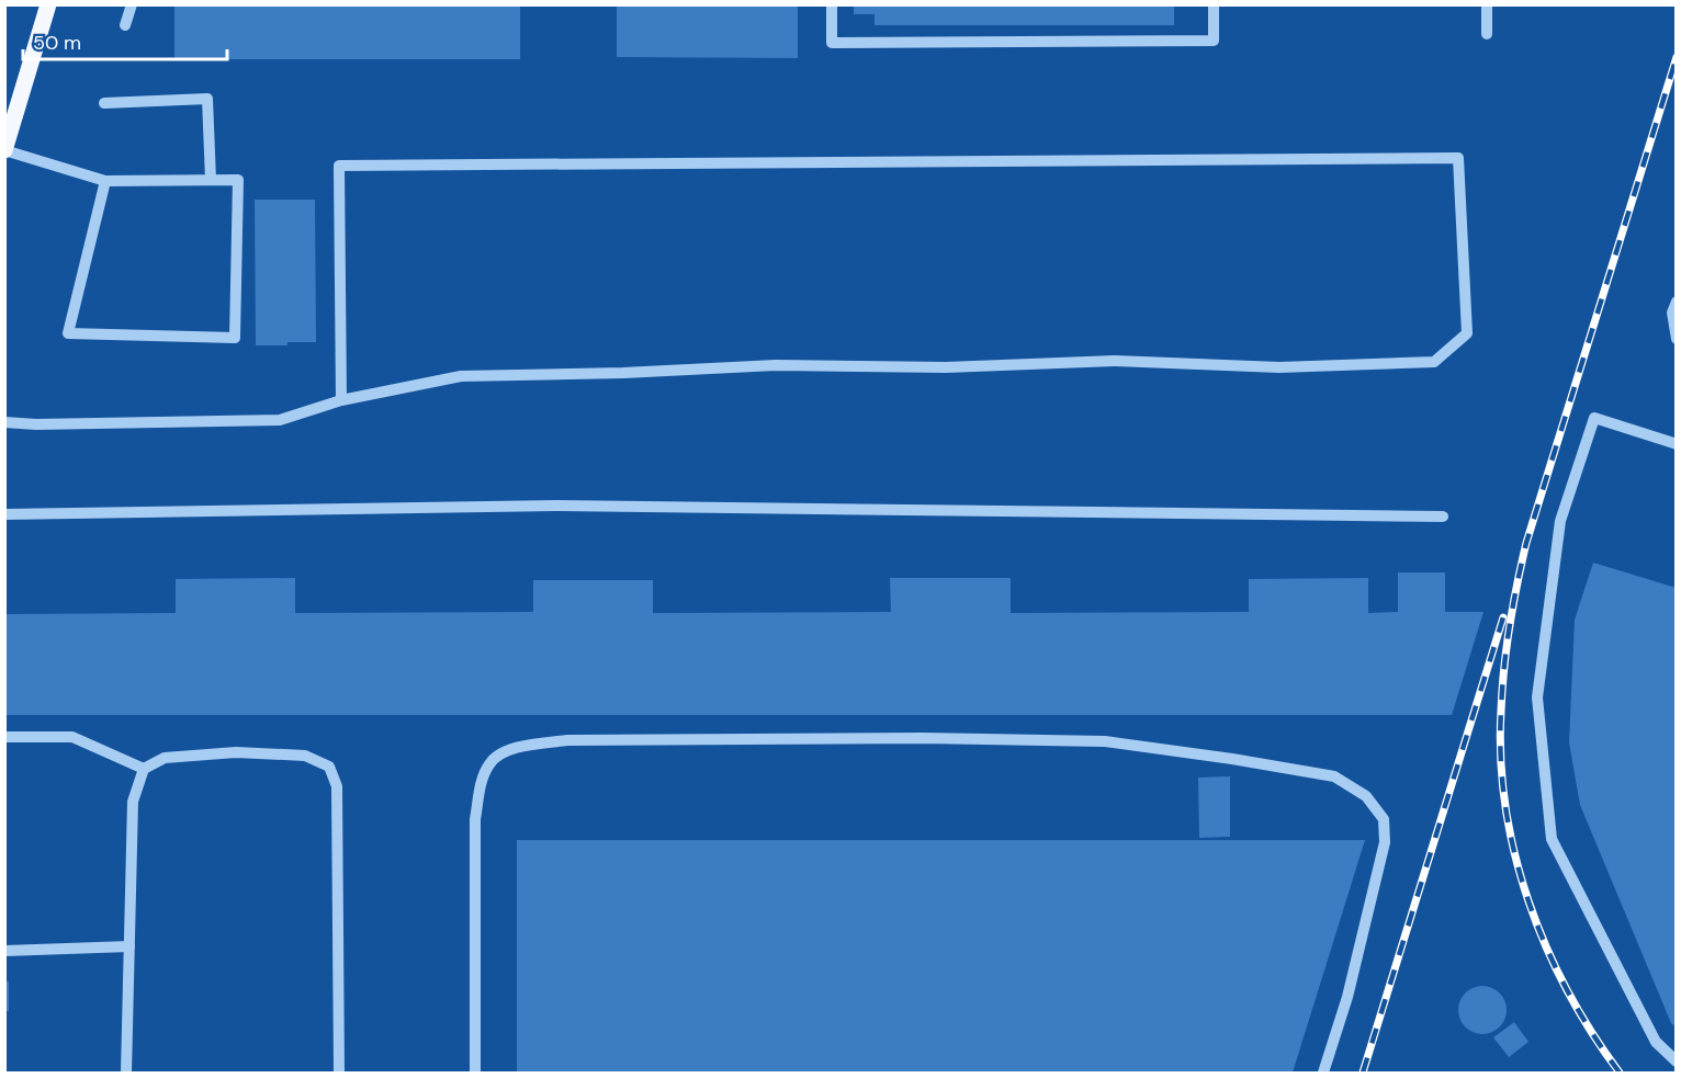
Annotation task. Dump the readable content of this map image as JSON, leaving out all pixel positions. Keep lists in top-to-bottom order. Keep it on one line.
{"scale_bar":"50 m"}
